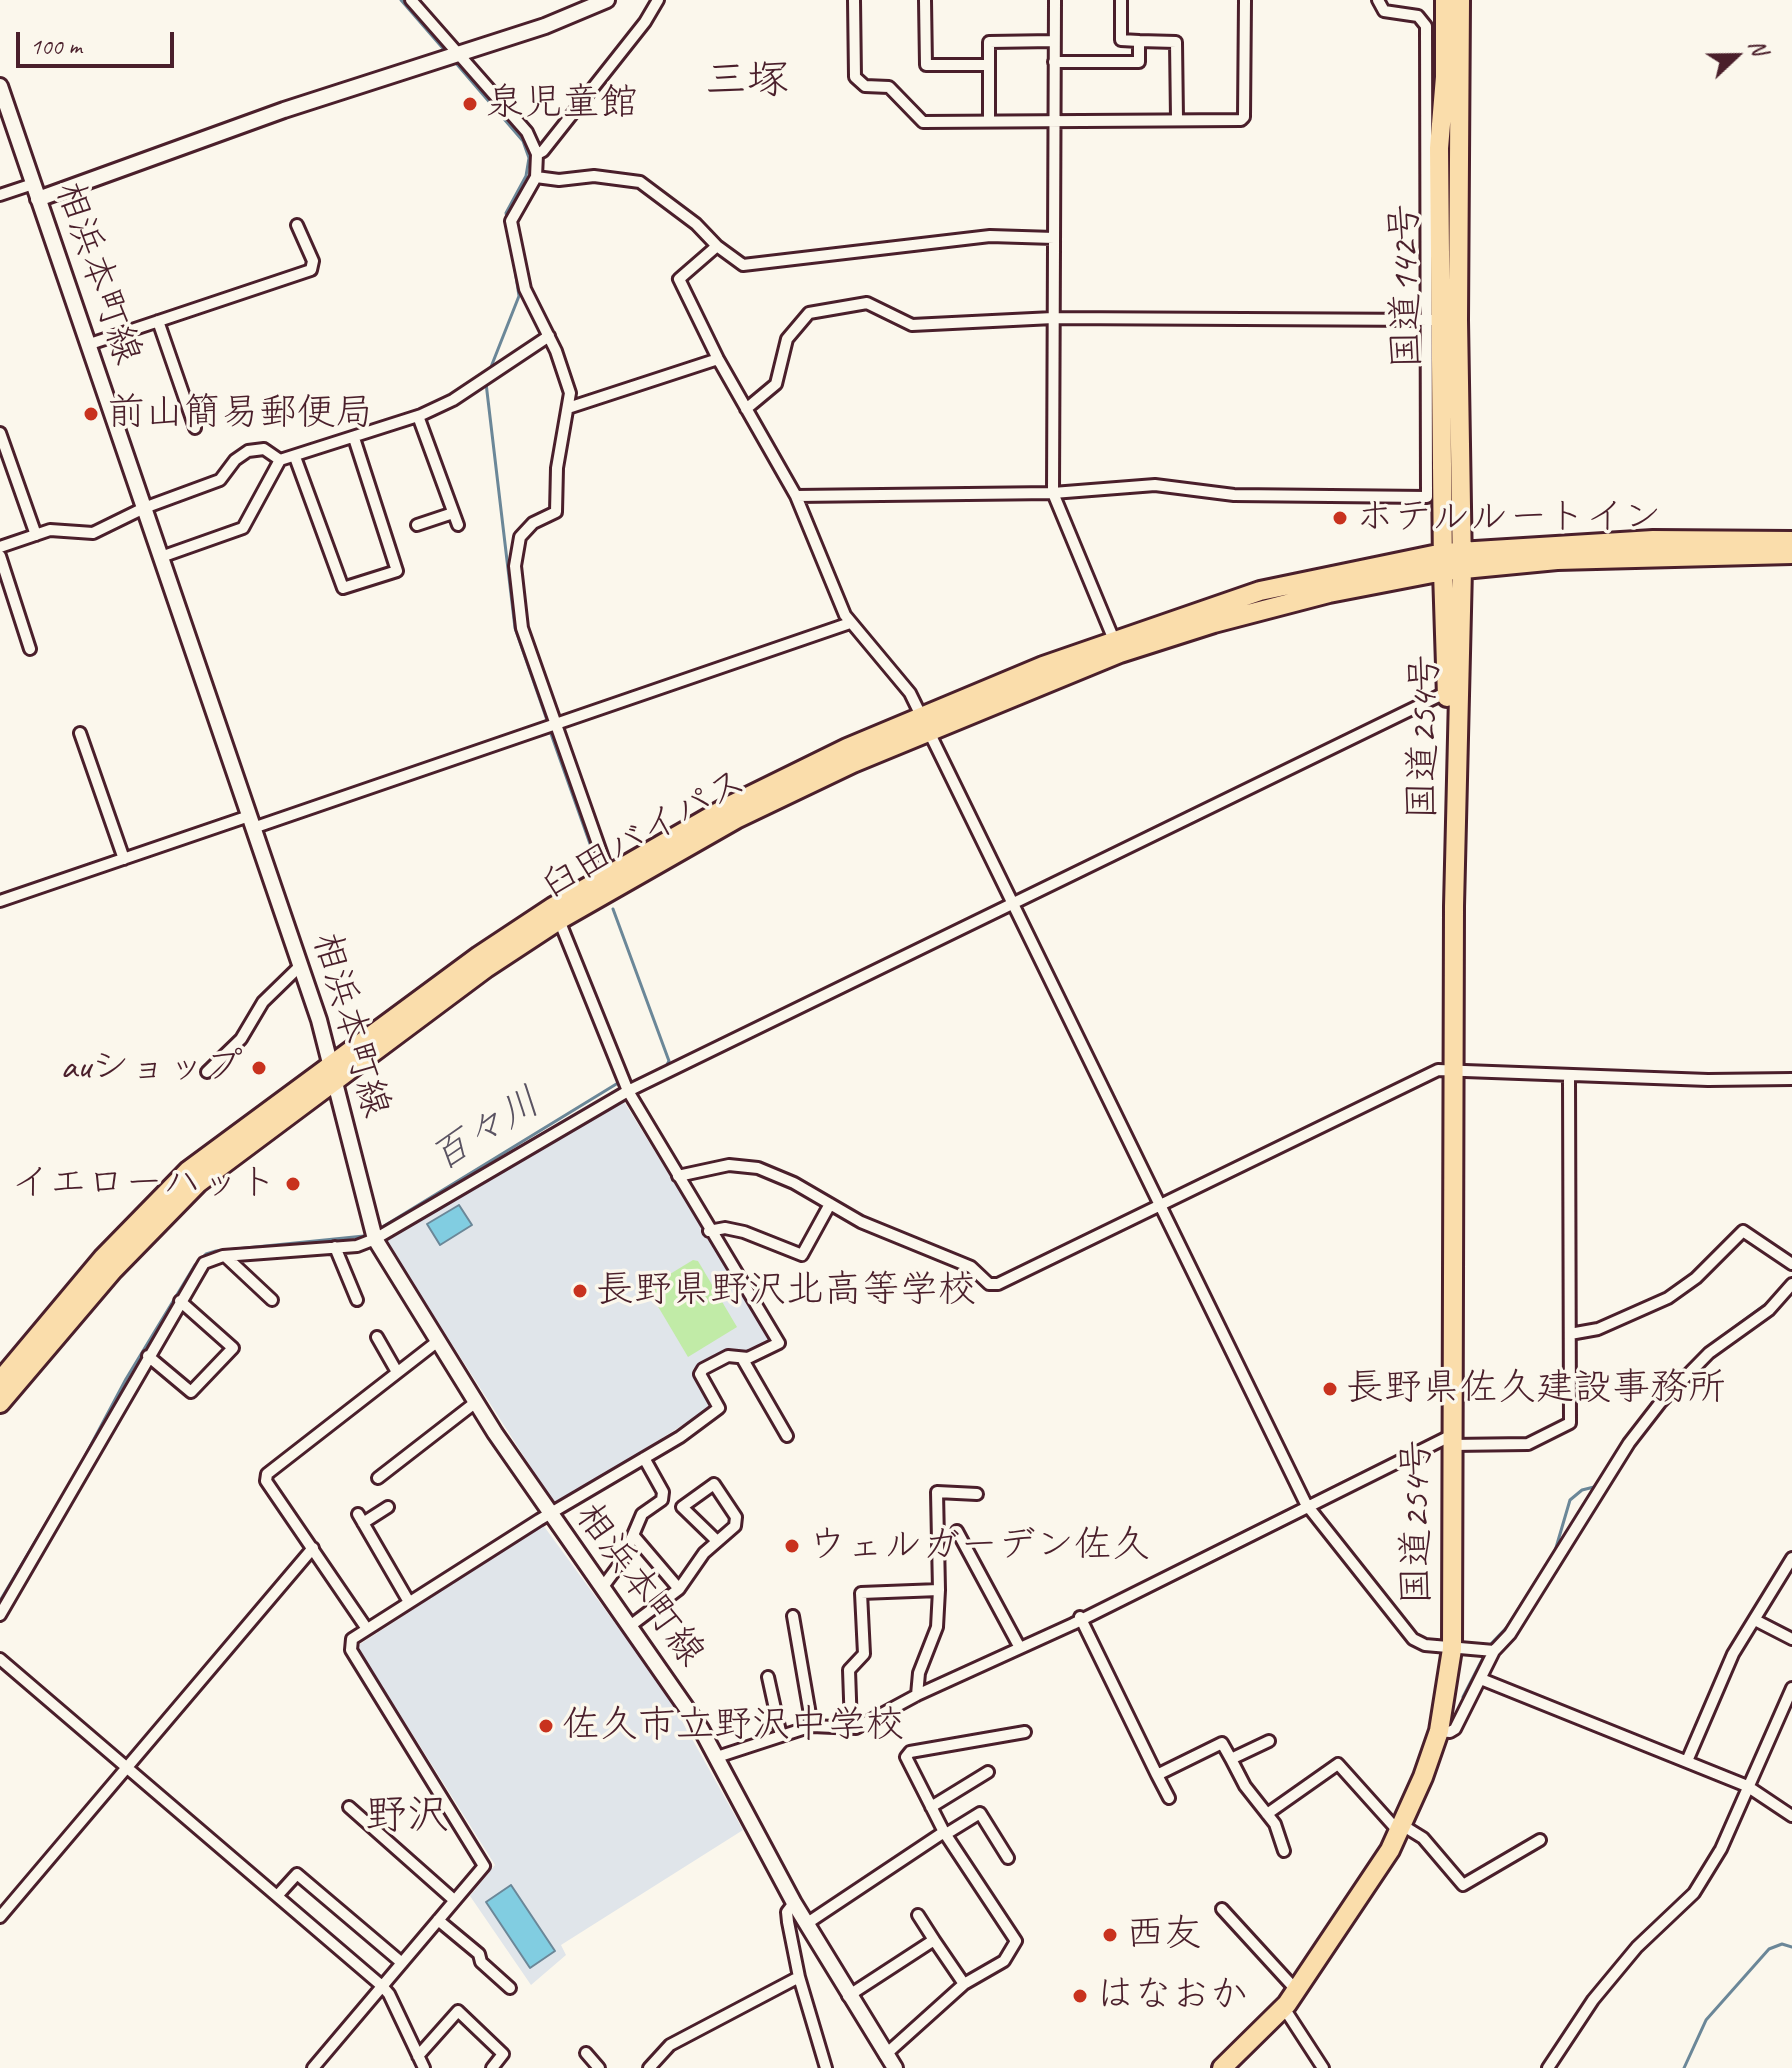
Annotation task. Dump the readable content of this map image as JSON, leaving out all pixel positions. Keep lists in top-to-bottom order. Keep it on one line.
{"streets":{"highway":["国道142号","国道254号","臼田バイパス"],"main road":["相浜本町線"]},"crossings":[["相浜本町線","臼田バイパス"],["国道142号","国道254号"],["国道142号","臼田バイパス"],["国道254号","臼田バイパス"]],"districts":["三塚","野沢"],"water":["百々川"],"places":["泉児童館","前山簡易郵便局","ホテルルートイン","auショップ","イエローハット","長野県野沢北高等学校","長野県佐久建設事務所","ウェルガーデン佐久","佐久市立野沢中学校","西友","はなおか"],"scale_bar":"100 m","north":"right"}
